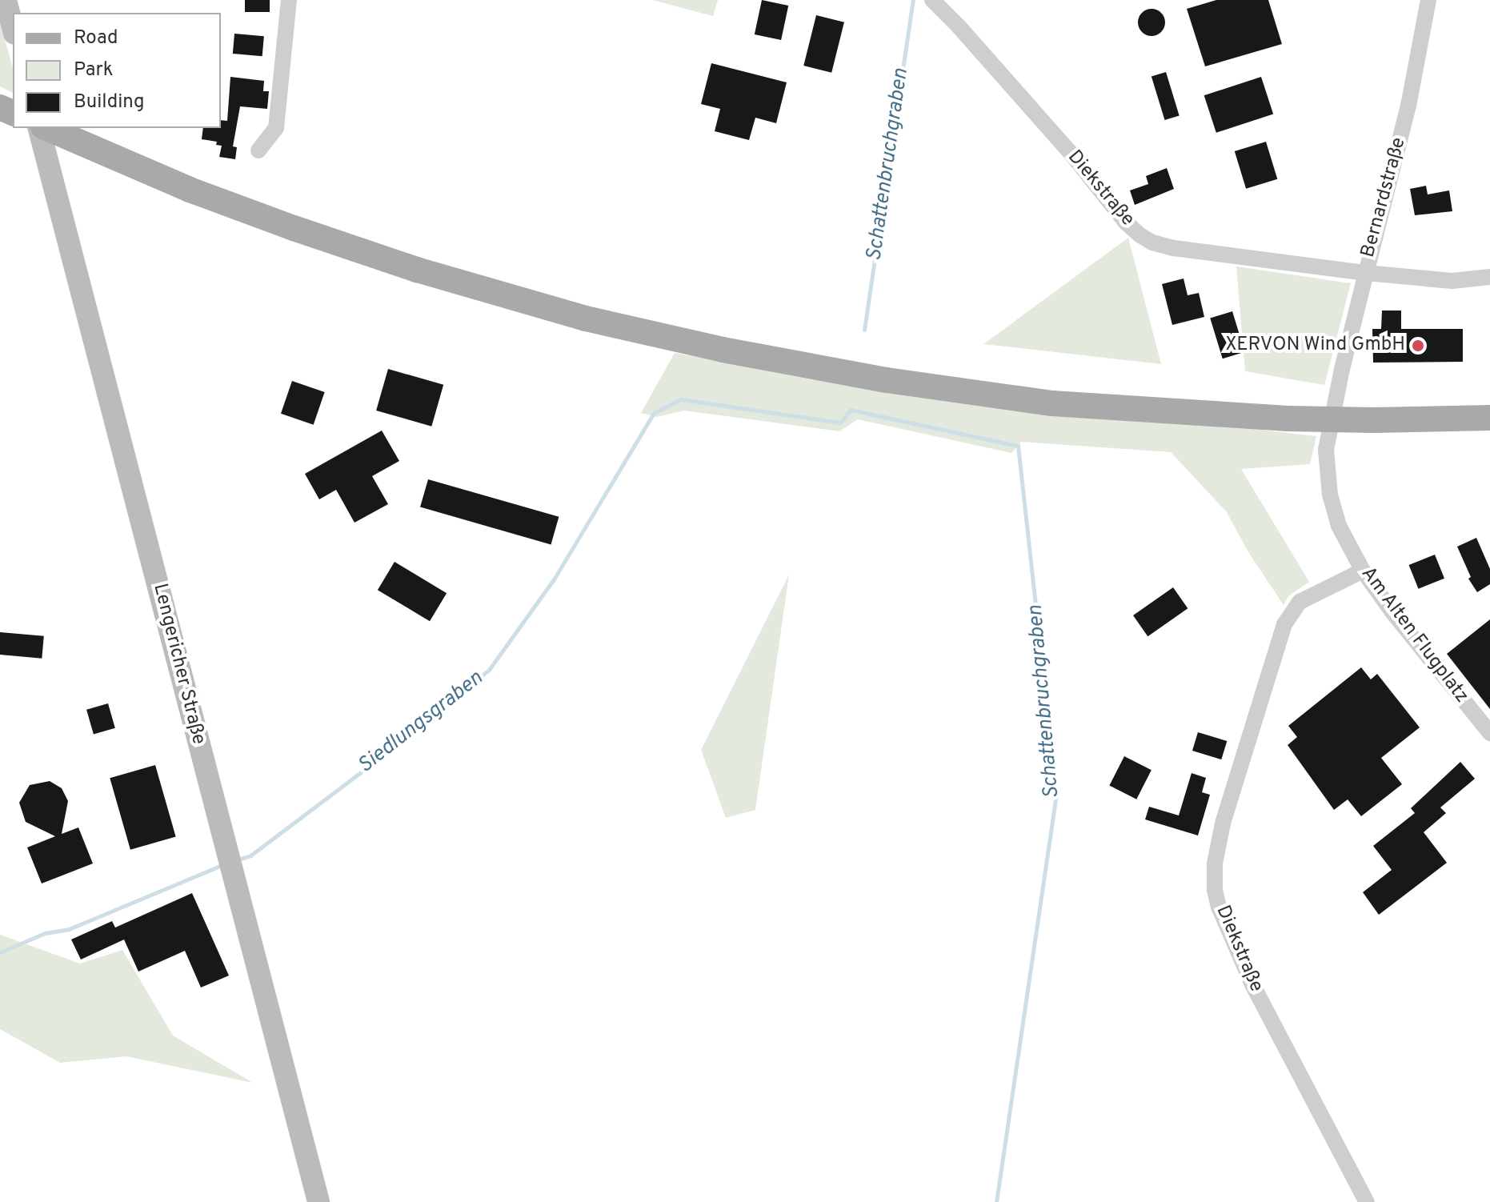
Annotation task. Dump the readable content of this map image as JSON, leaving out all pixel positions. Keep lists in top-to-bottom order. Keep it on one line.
{"streets":{"main road":["Lengericher Straße"],"street":["Diekstraße","Bernardstraße","Am Alten Flugplatz"]},"crossings":[["Diekstraße","Bernardstraße"],["Diekstraße","Am Alten Flugplatz"],["Bernardstraße","Am Alten Flugplatz"]],"water":["Schattenbruchgraben","Siedlungsgraben"],"places":["XERVON Wind GmbH"],"legend":["Road","Park","Building"]}
